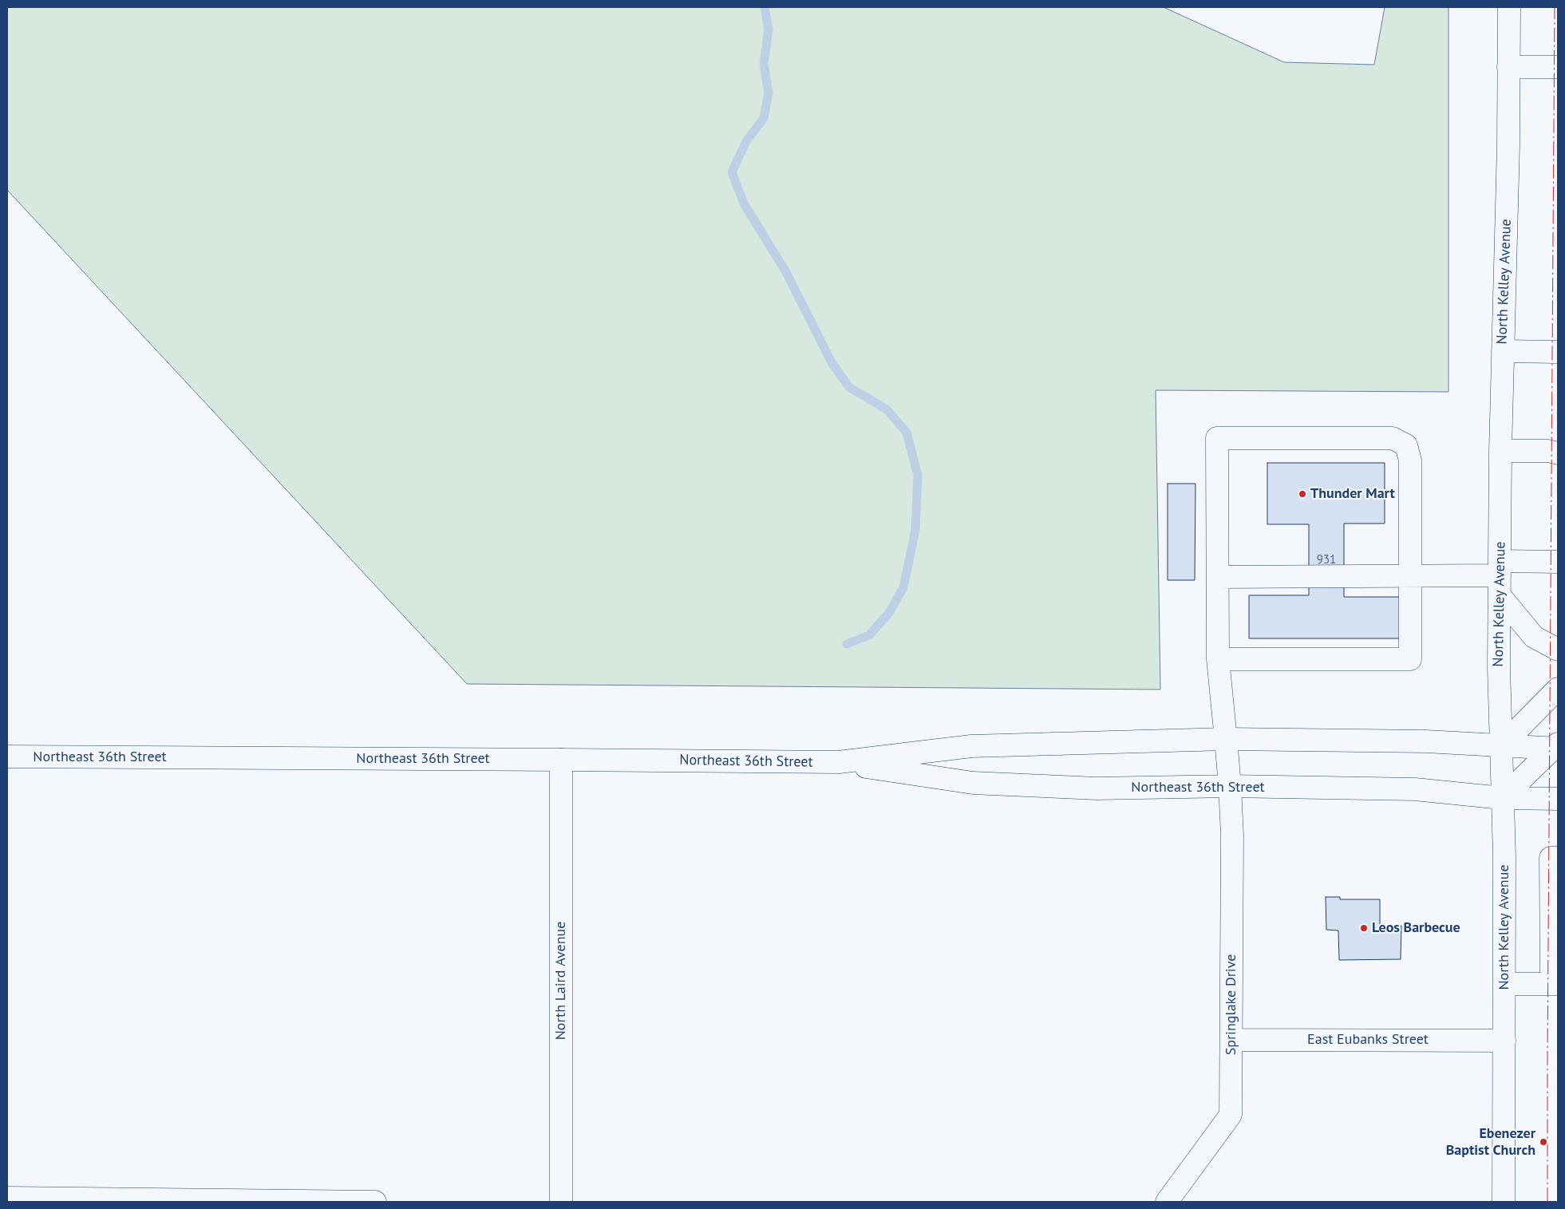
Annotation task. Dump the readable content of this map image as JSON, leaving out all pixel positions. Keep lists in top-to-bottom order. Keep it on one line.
{"streets":{"main road":["North Kelley Avenue","Northeast 36th Street","North Laird Avenue","Springlake Drive","East Eubanks Street"]},"crossings":[["North Kelley Avenue","Northeast 36th Street"],["North Kelley Avenue","East Eubanks Street"],["Northeast 36th Street","North Laird Avenue"],["Northeast 36th Street","Springlake Drive"],["Springlake Drive","East Eubanks Street"]],"places":["Thunder Mart","Leos Barbecue","Ebenezer Baptist Church"],"house_numbers":["931"]}
